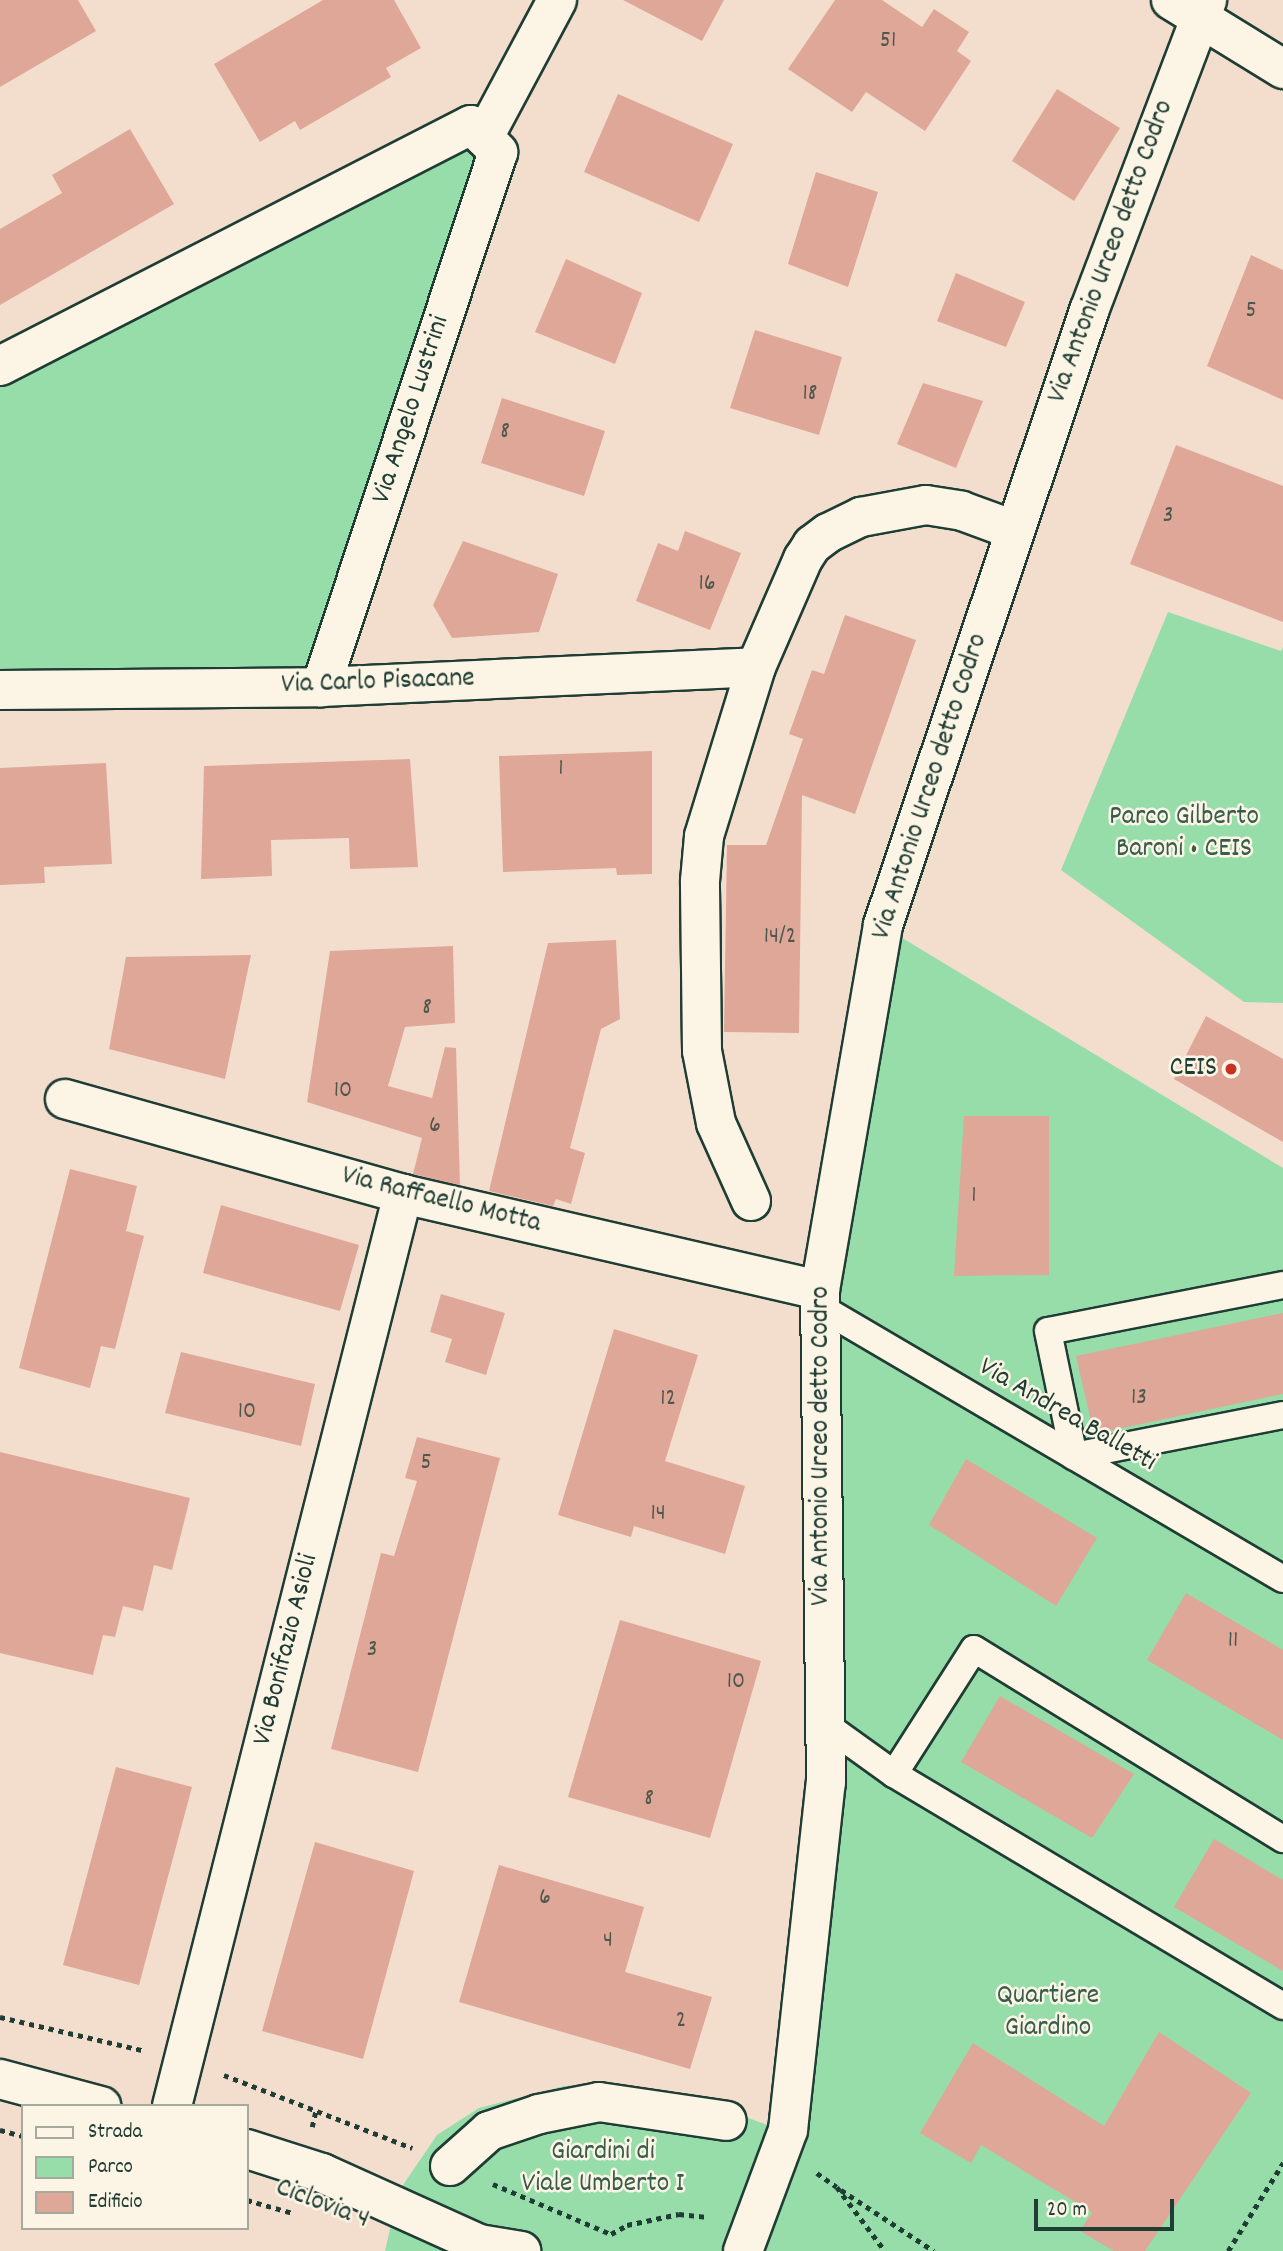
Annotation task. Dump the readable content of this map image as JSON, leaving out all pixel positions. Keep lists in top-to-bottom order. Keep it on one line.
{"streets":{"street":["Via Antonio Urceo detto Codro","Via Angelo Lustrini","Via Carlo Pisacane","Via Raffaello Motta","Via Bonifazio Asioli"],"lane":["Via Andrea Balletti"],"path":["Ciclovia 4"]},"crossings":[["Via Antonio Urceo detto Codro","Via Raffaello Motta"],["Via Antonio Urceo detto Codro","Via Andrea Balletti"],["Via Angelo Lustrini","Via Carlo Pisacane"],["Via Raffaello Motta","Via Andrea Balletti"],["Via Raffaello Motta","Via Bonifazio Asioli"]],"parks":["Parco Gilberto Baroni • CEIS","Quartiere Giardino","Giardini di Viale Umberto I"],"places":["CEIS"],"house_numbers":["51","5","18","8","3","16","1","14/2","8","10","6","1","13","12","10","5","14","11","3","10","8","6","4","2"],"legend":["Strada","Parco","Edificio"],"scale_bar":"20 m"}
